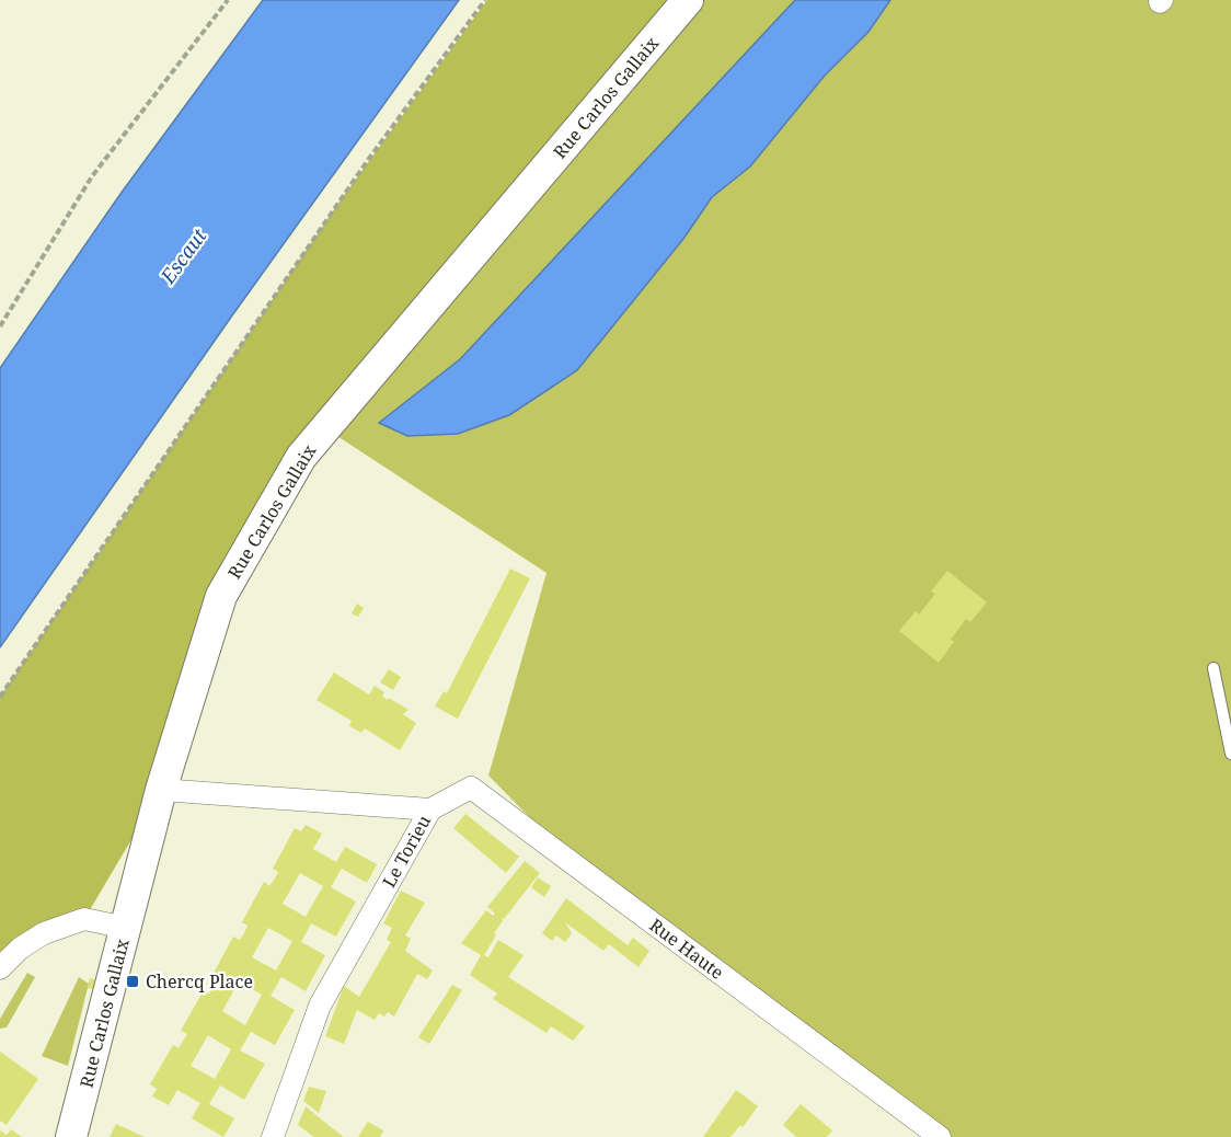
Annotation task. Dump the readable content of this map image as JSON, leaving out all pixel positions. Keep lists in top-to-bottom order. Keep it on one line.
{"streets":{"main road":["Rue Carlos Gallaix"],"street":["Le Torieu","Rue Haute"]},"crossings":[["Rue Carlos Gallaix","Le Torieu"],["Le Torieu","Rue Haute"]],"water":["Escaut"],"places":{"transit":["Chercq Place"]}}
